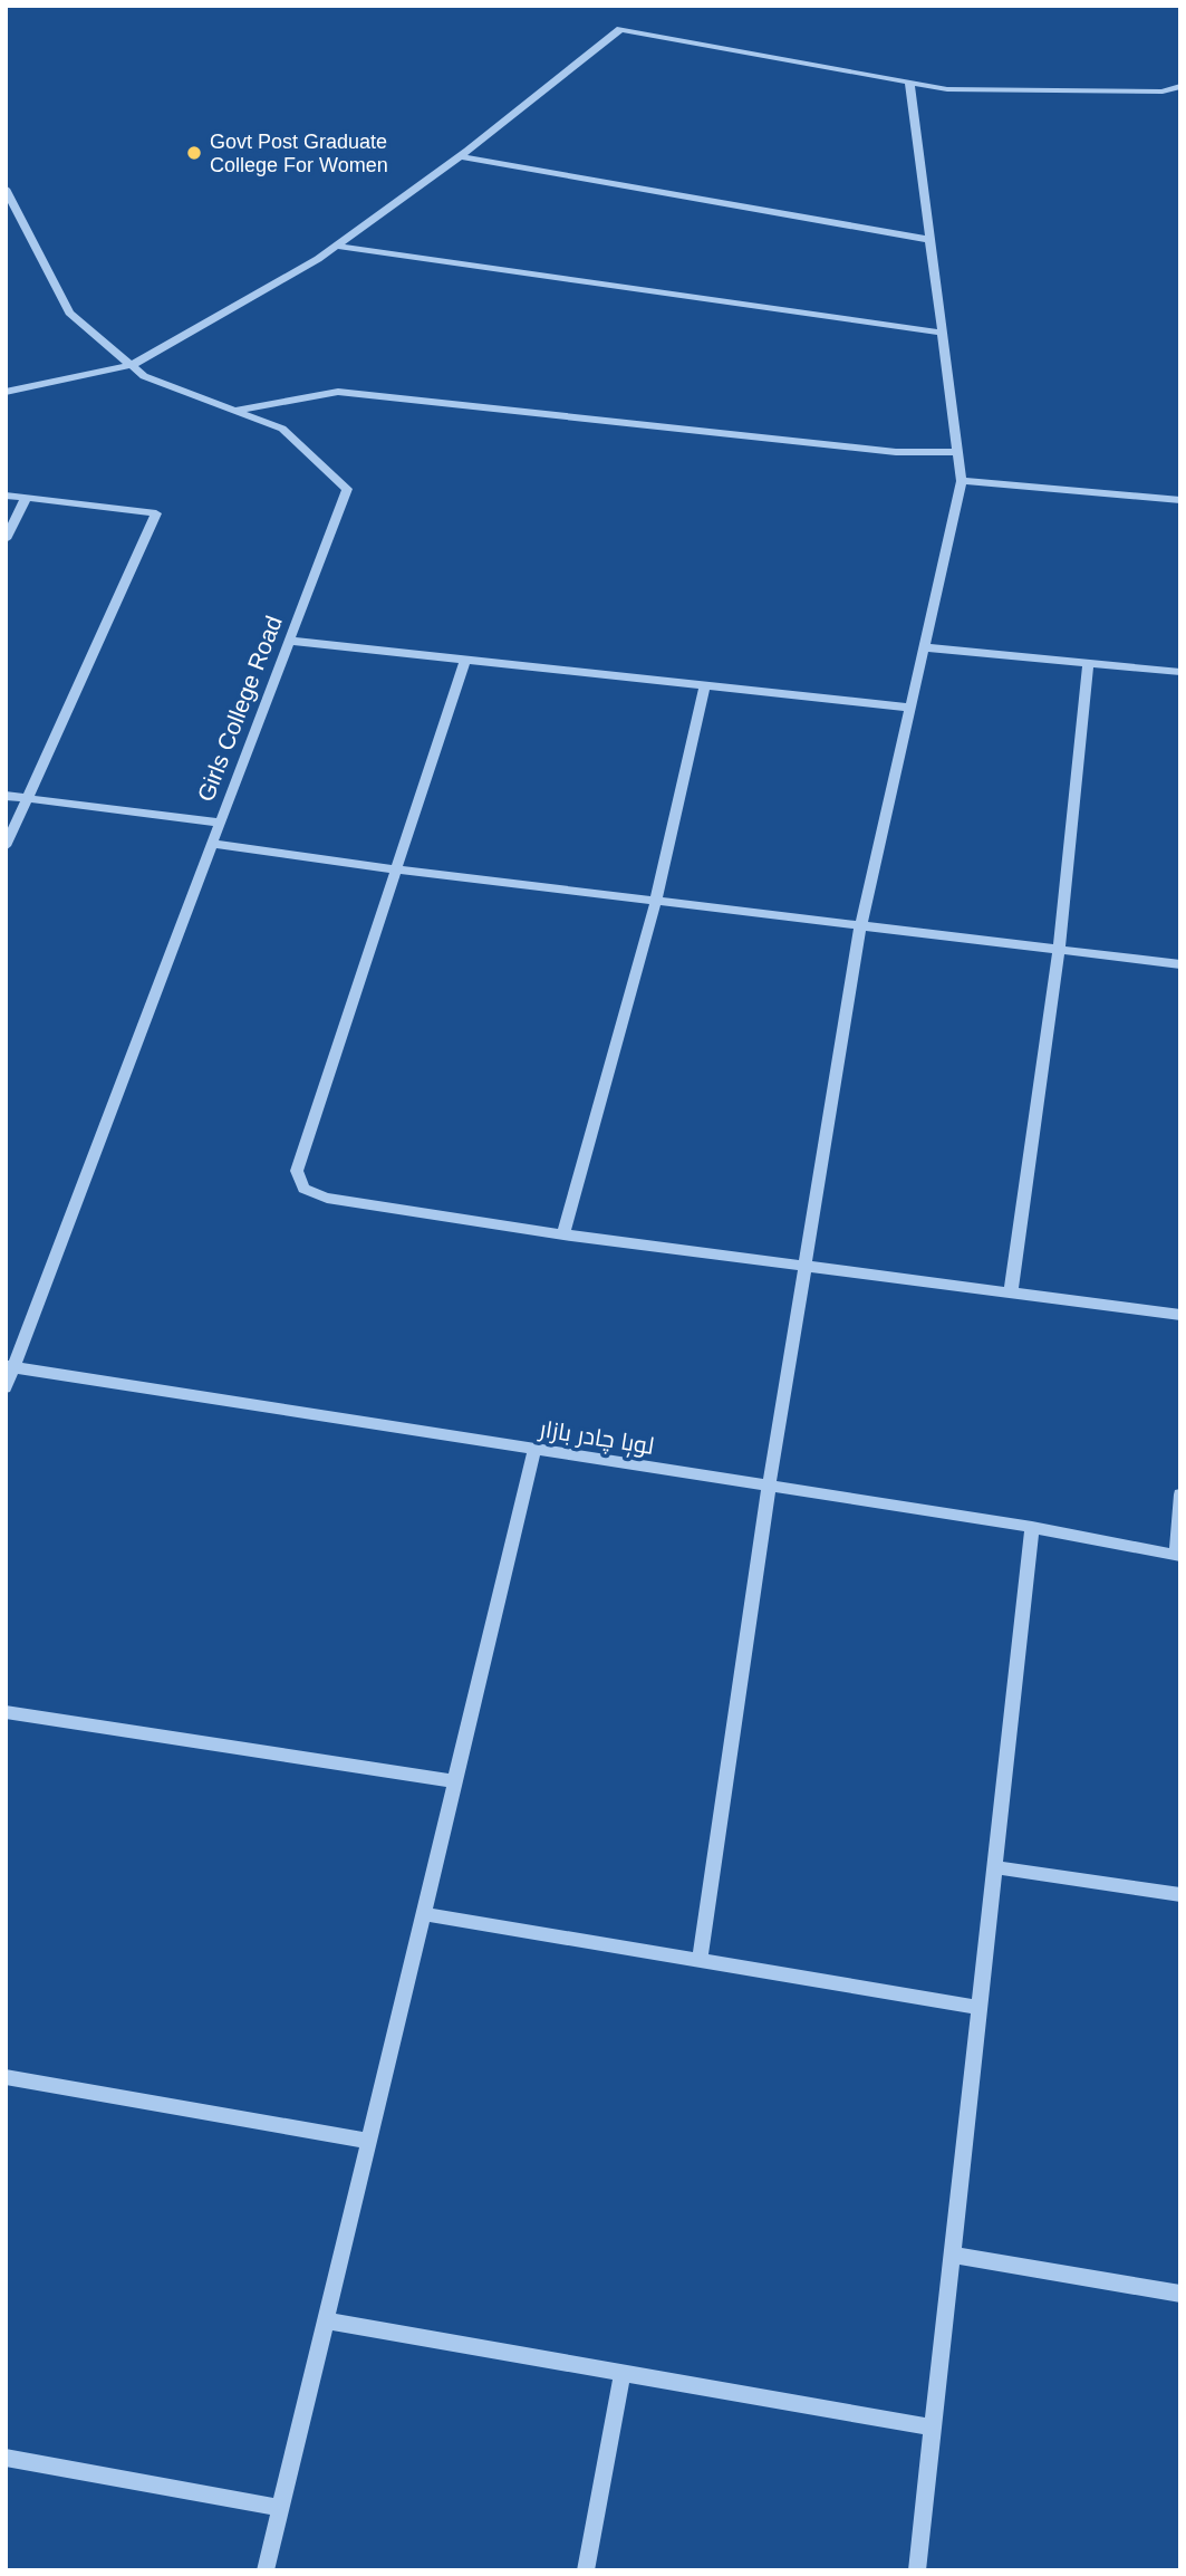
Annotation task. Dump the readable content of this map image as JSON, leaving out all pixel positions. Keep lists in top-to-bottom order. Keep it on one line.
{"streets":{"street":["Girls College Road","لوہا چادر بازار"]},"crossings":[["Girls College Road","لوہا چادر بازار"]],"places":["Govt Post Graduate College For Women"]}
